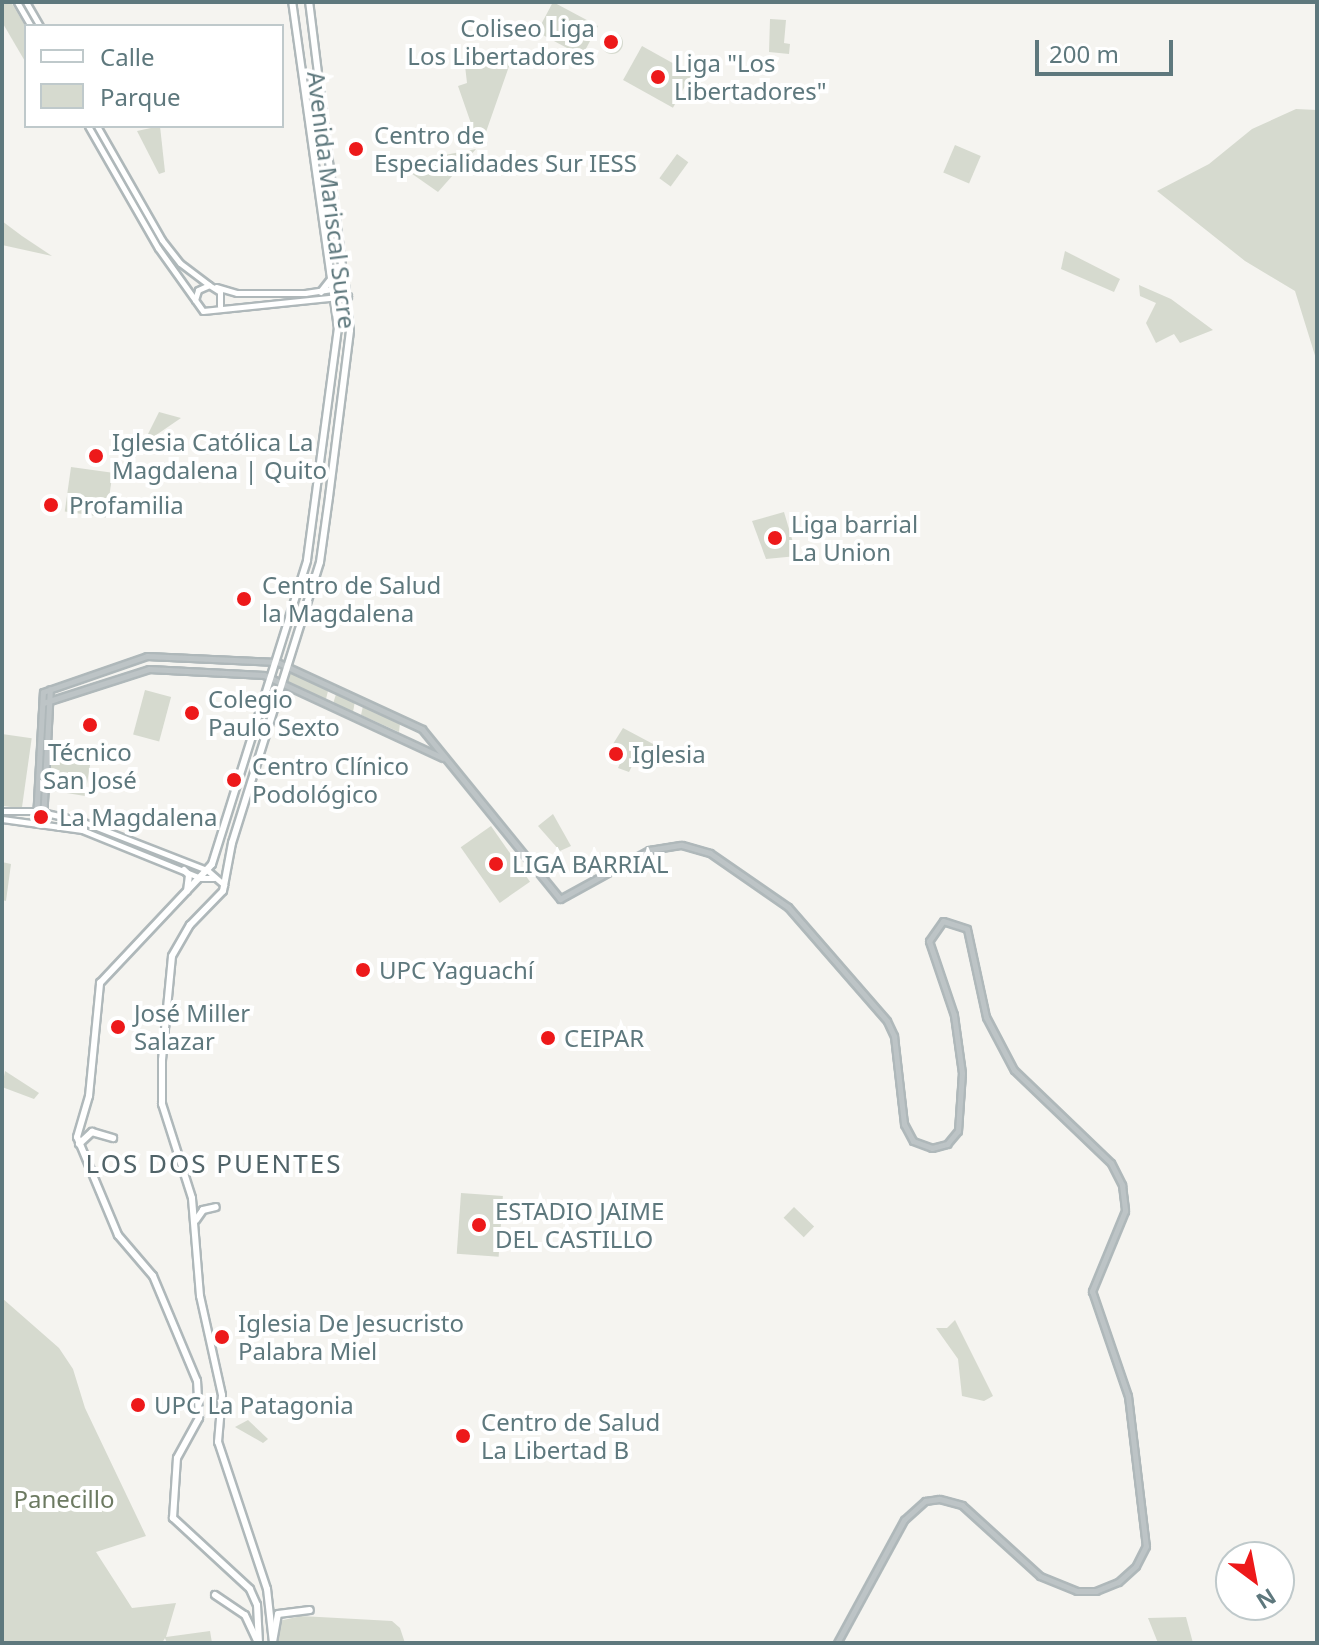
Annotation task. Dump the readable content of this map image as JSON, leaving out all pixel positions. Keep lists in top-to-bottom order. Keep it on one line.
{"streets":{"main road":["Avenida Mariscal Sucre"]},"districts":["LOS DOS PUENTES"],"parks":["Panecillo"],"places":["Coliseo Liga Los Libertadores","Liga \"Los Libertadores\"","Centro de Especialidades Sur IESS","Iglesia Católica La Magdalena | Quito","Profamilia","Liga barrial La Union","Centro de Salud la Magdalena","Colegio Paulo Sexto","Técnico San José","Iglesia","Centro Clínico Podológico","La Magdalena","LIGA BARRIAL","UPC Yaguachí","José Miller Salazar","CEIPAR","ESTADIO JAIME DEL CASTILLO","Iglesia De Jesucristo Palabra Miel","UPC La Patagonia","Centro de Salud La Libertad B"],"legend":["Calle","Parque"],"scale_bar":"200 m","north":"bottom right"}
